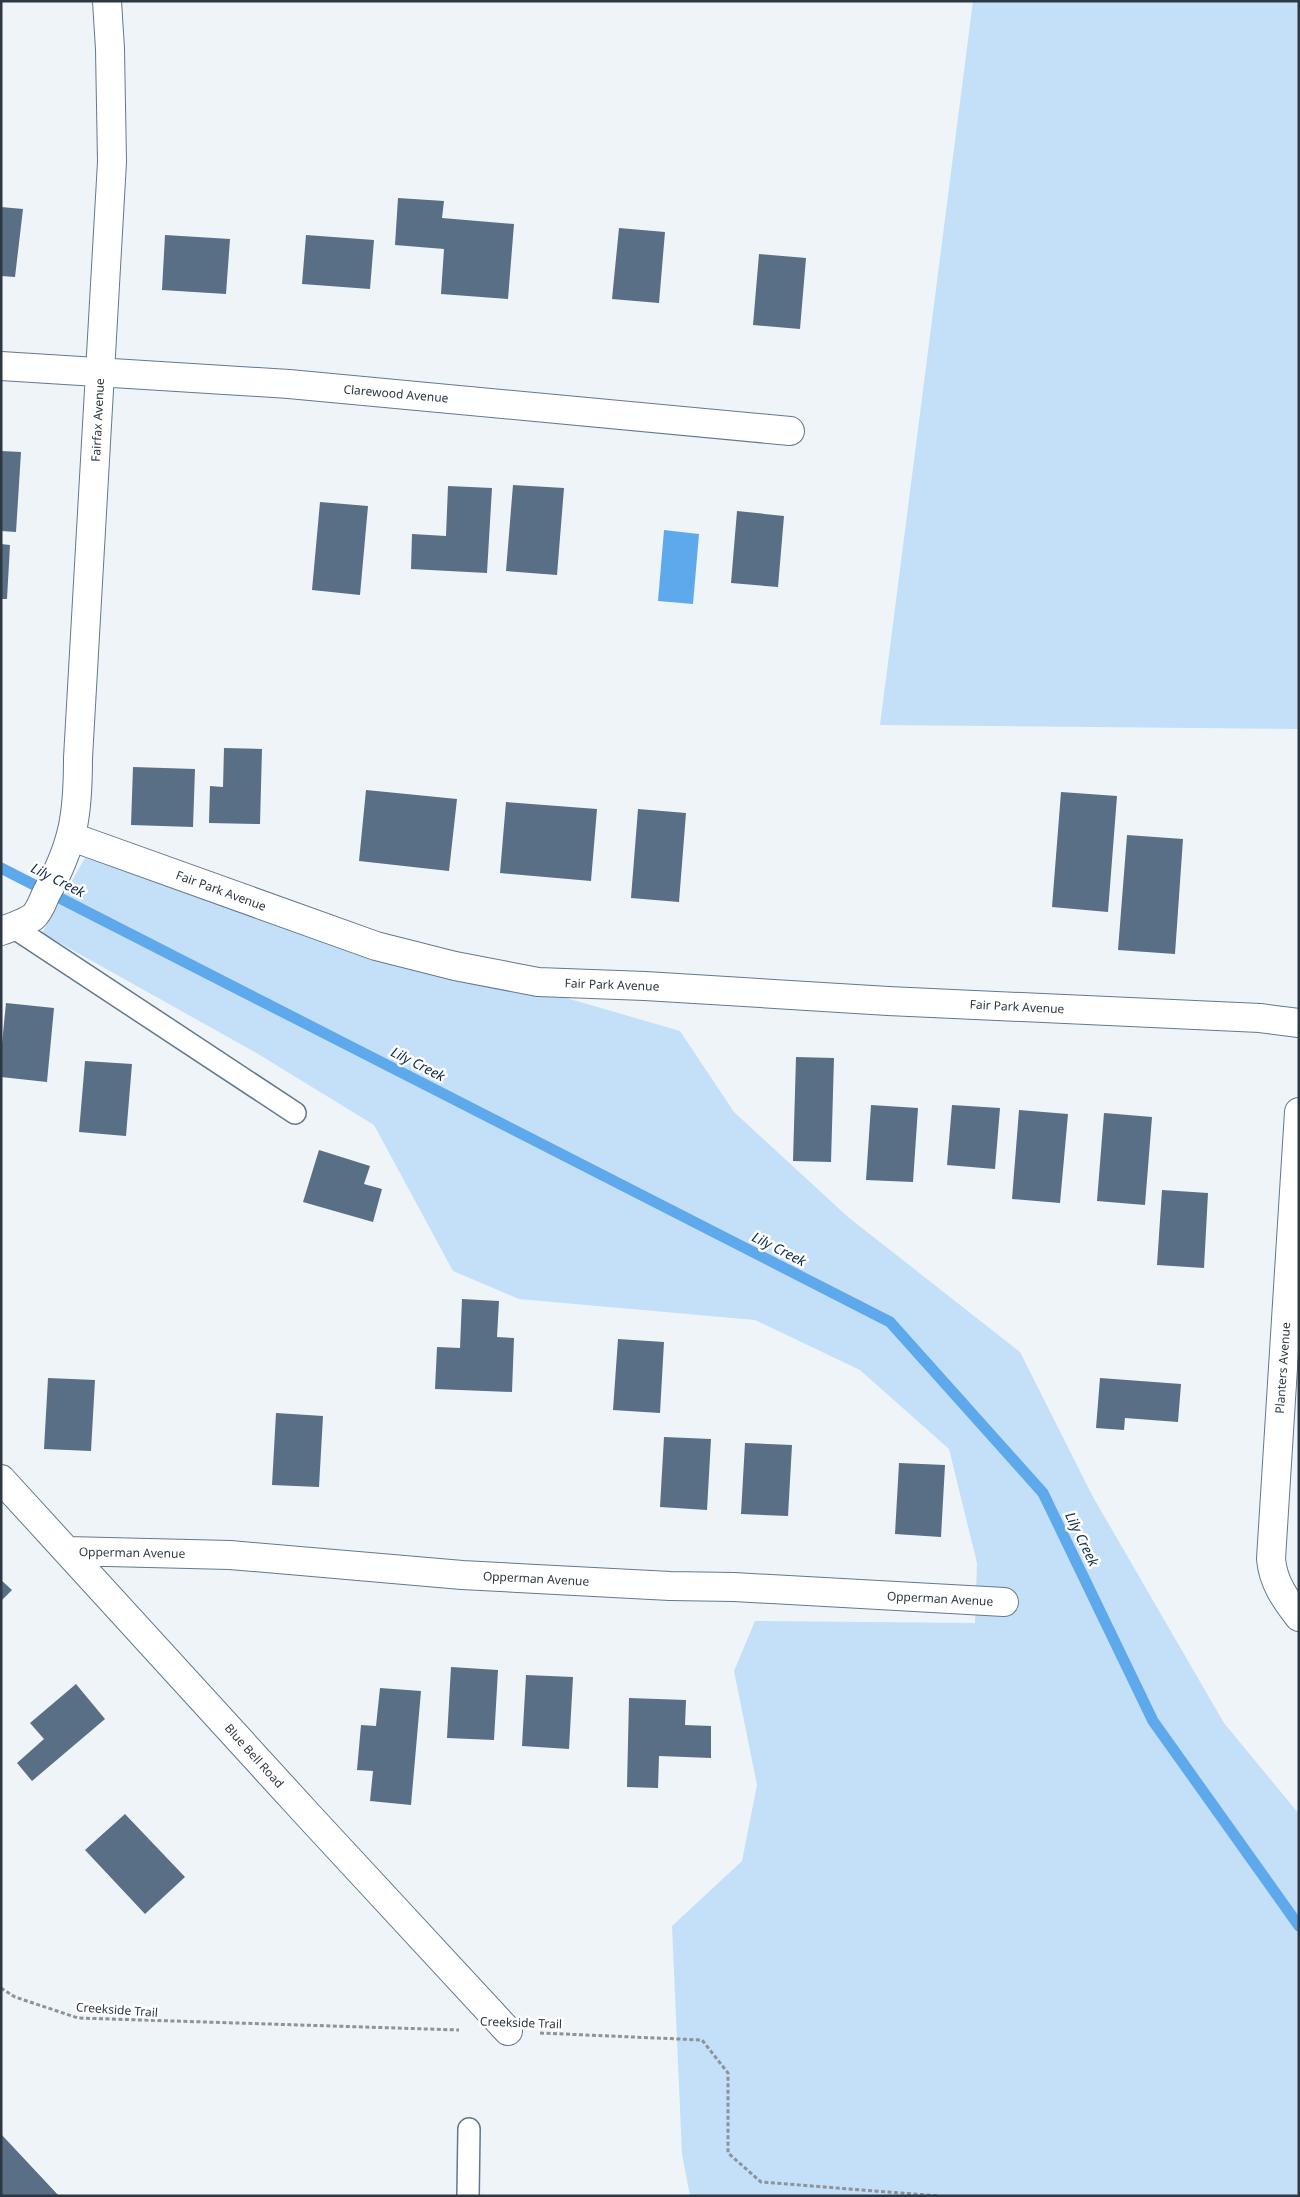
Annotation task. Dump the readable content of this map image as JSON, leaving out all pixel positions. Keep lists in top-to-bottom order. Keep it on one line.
{"streets":{"street":["Clarewood Avenue","Fairfax Avenue","Fair Park Avenue","Planters Avenue","Opperman Avenue","Blue Bell Road"],"path":["Creekside Trail"]},"crossings":[["Clarewood Avenue","Fairfax Avenue"],["Fairfax Avenue","Fair Park Avenue"],["Opperman Avenue","Blue Bell Road"],["Blue Bell Road","Creekside Trail"]],"water":["Lily Creek"]}
